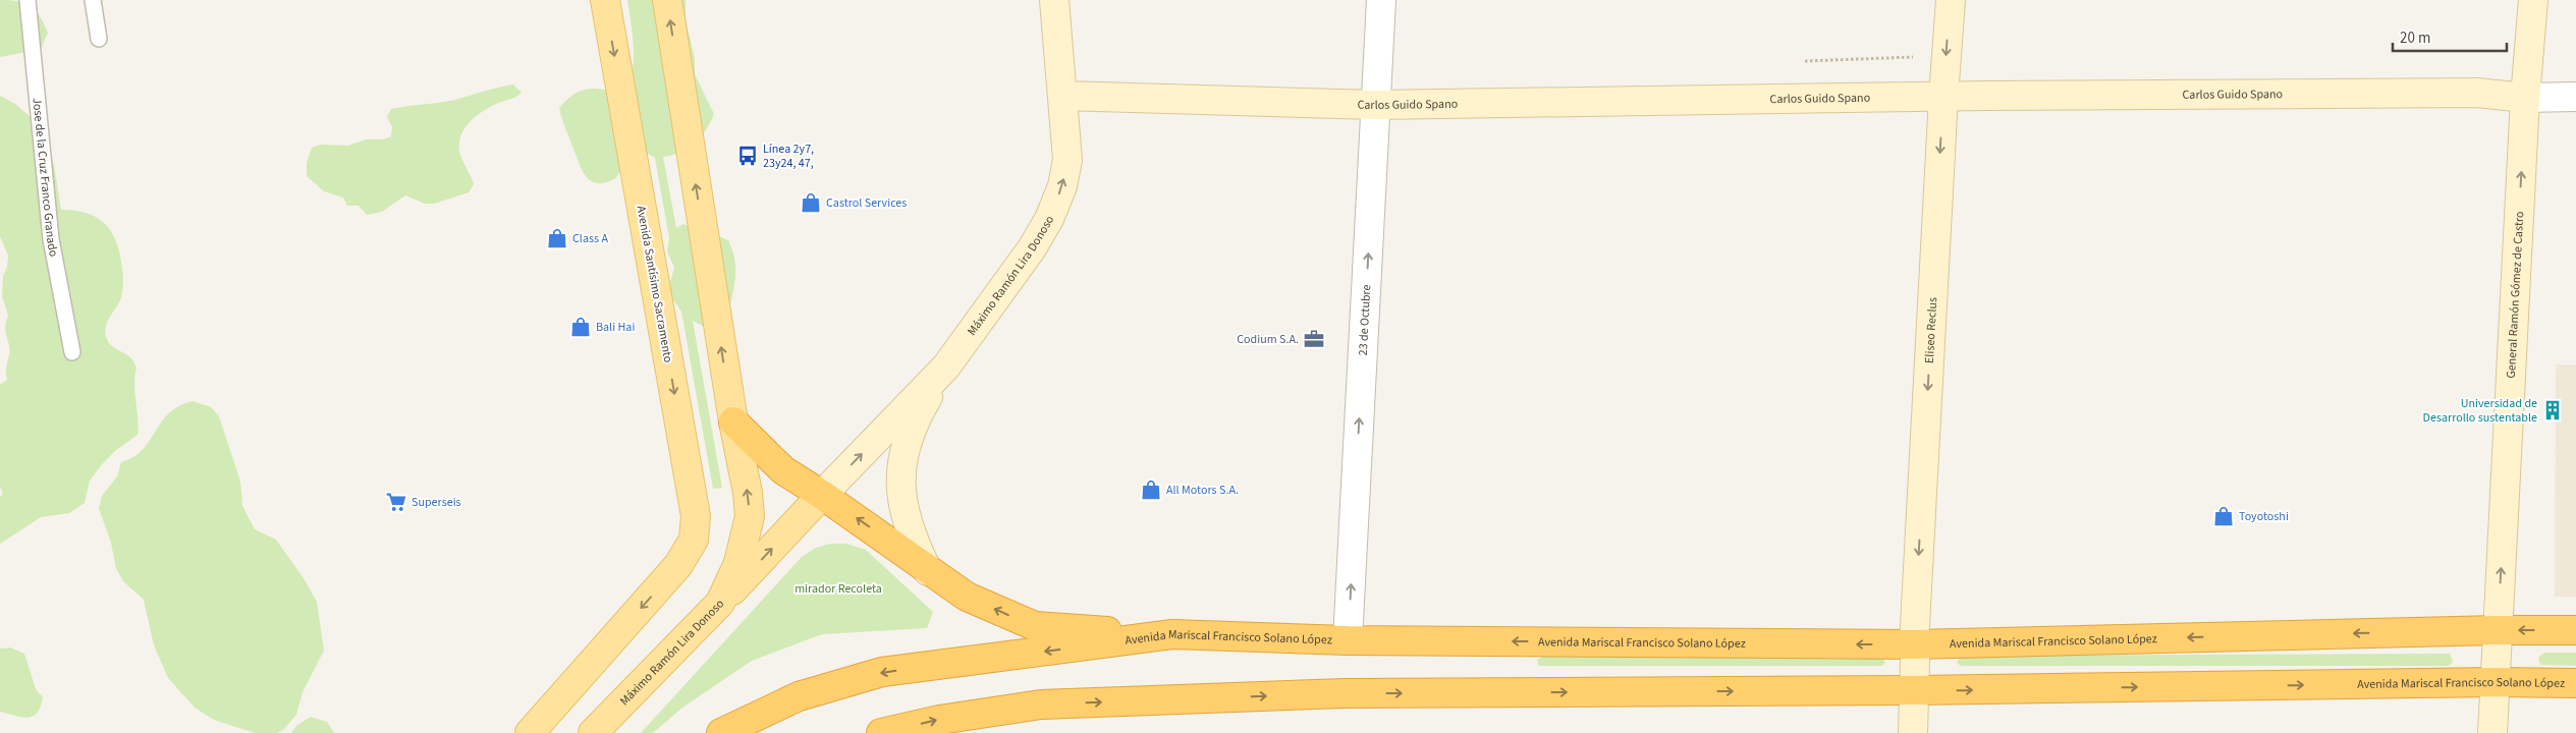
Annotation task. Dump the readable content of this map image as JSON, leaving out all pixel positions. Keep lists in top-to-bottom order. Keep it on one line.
{"streets":{"highway":["Avenida Mariscal Francisco Solano López"],"main road":["Carlos Guido Spano","Máximo Ramón Lira Donoso","Avenida Santísimo Sacramento","General Ramón Gómez de Castro","Eliseo Reclus"],"street":["23 de Octubre"],"lane":["Jose de la Cruz Franco Granado"]},"crossings":[["Carlos Guido Spano","Máximo Ramón Lira Donoso"],["Carlos Guido Spano","General Ramón Gómez de Castro"],["Carlos Guido Spano","23 de Octubre"],["Carlos Guido Spano","Eliseo Reclus"],["General Ramón Gómez de Castro","Avenida Mariscal Francisco Solano López"],["23 de Octubre","Avenida Mariscal Francisco Solano López"],["Eliseo Reclus","Avenida Mariscal Francisco Solano López"]],"one_way":["Máximo Ramón Lira Donoso","General Ramón Gómez de Castro","23 de Octubre","Eliseo Reclus"],"parks":["mirador Recoleta"],"places":{"bus stop":["Línea 2y7, 23y24, 47,"],"shop":["Castrol Services","Class A","Bali Hai","All Motors S.A.","Toyotoshi"],"office":["Codium S.A."],"building":["Universidad de Desarrollo sustentable"],"supermarket":["Superseis"]},"scale_bar":"20 m"}
